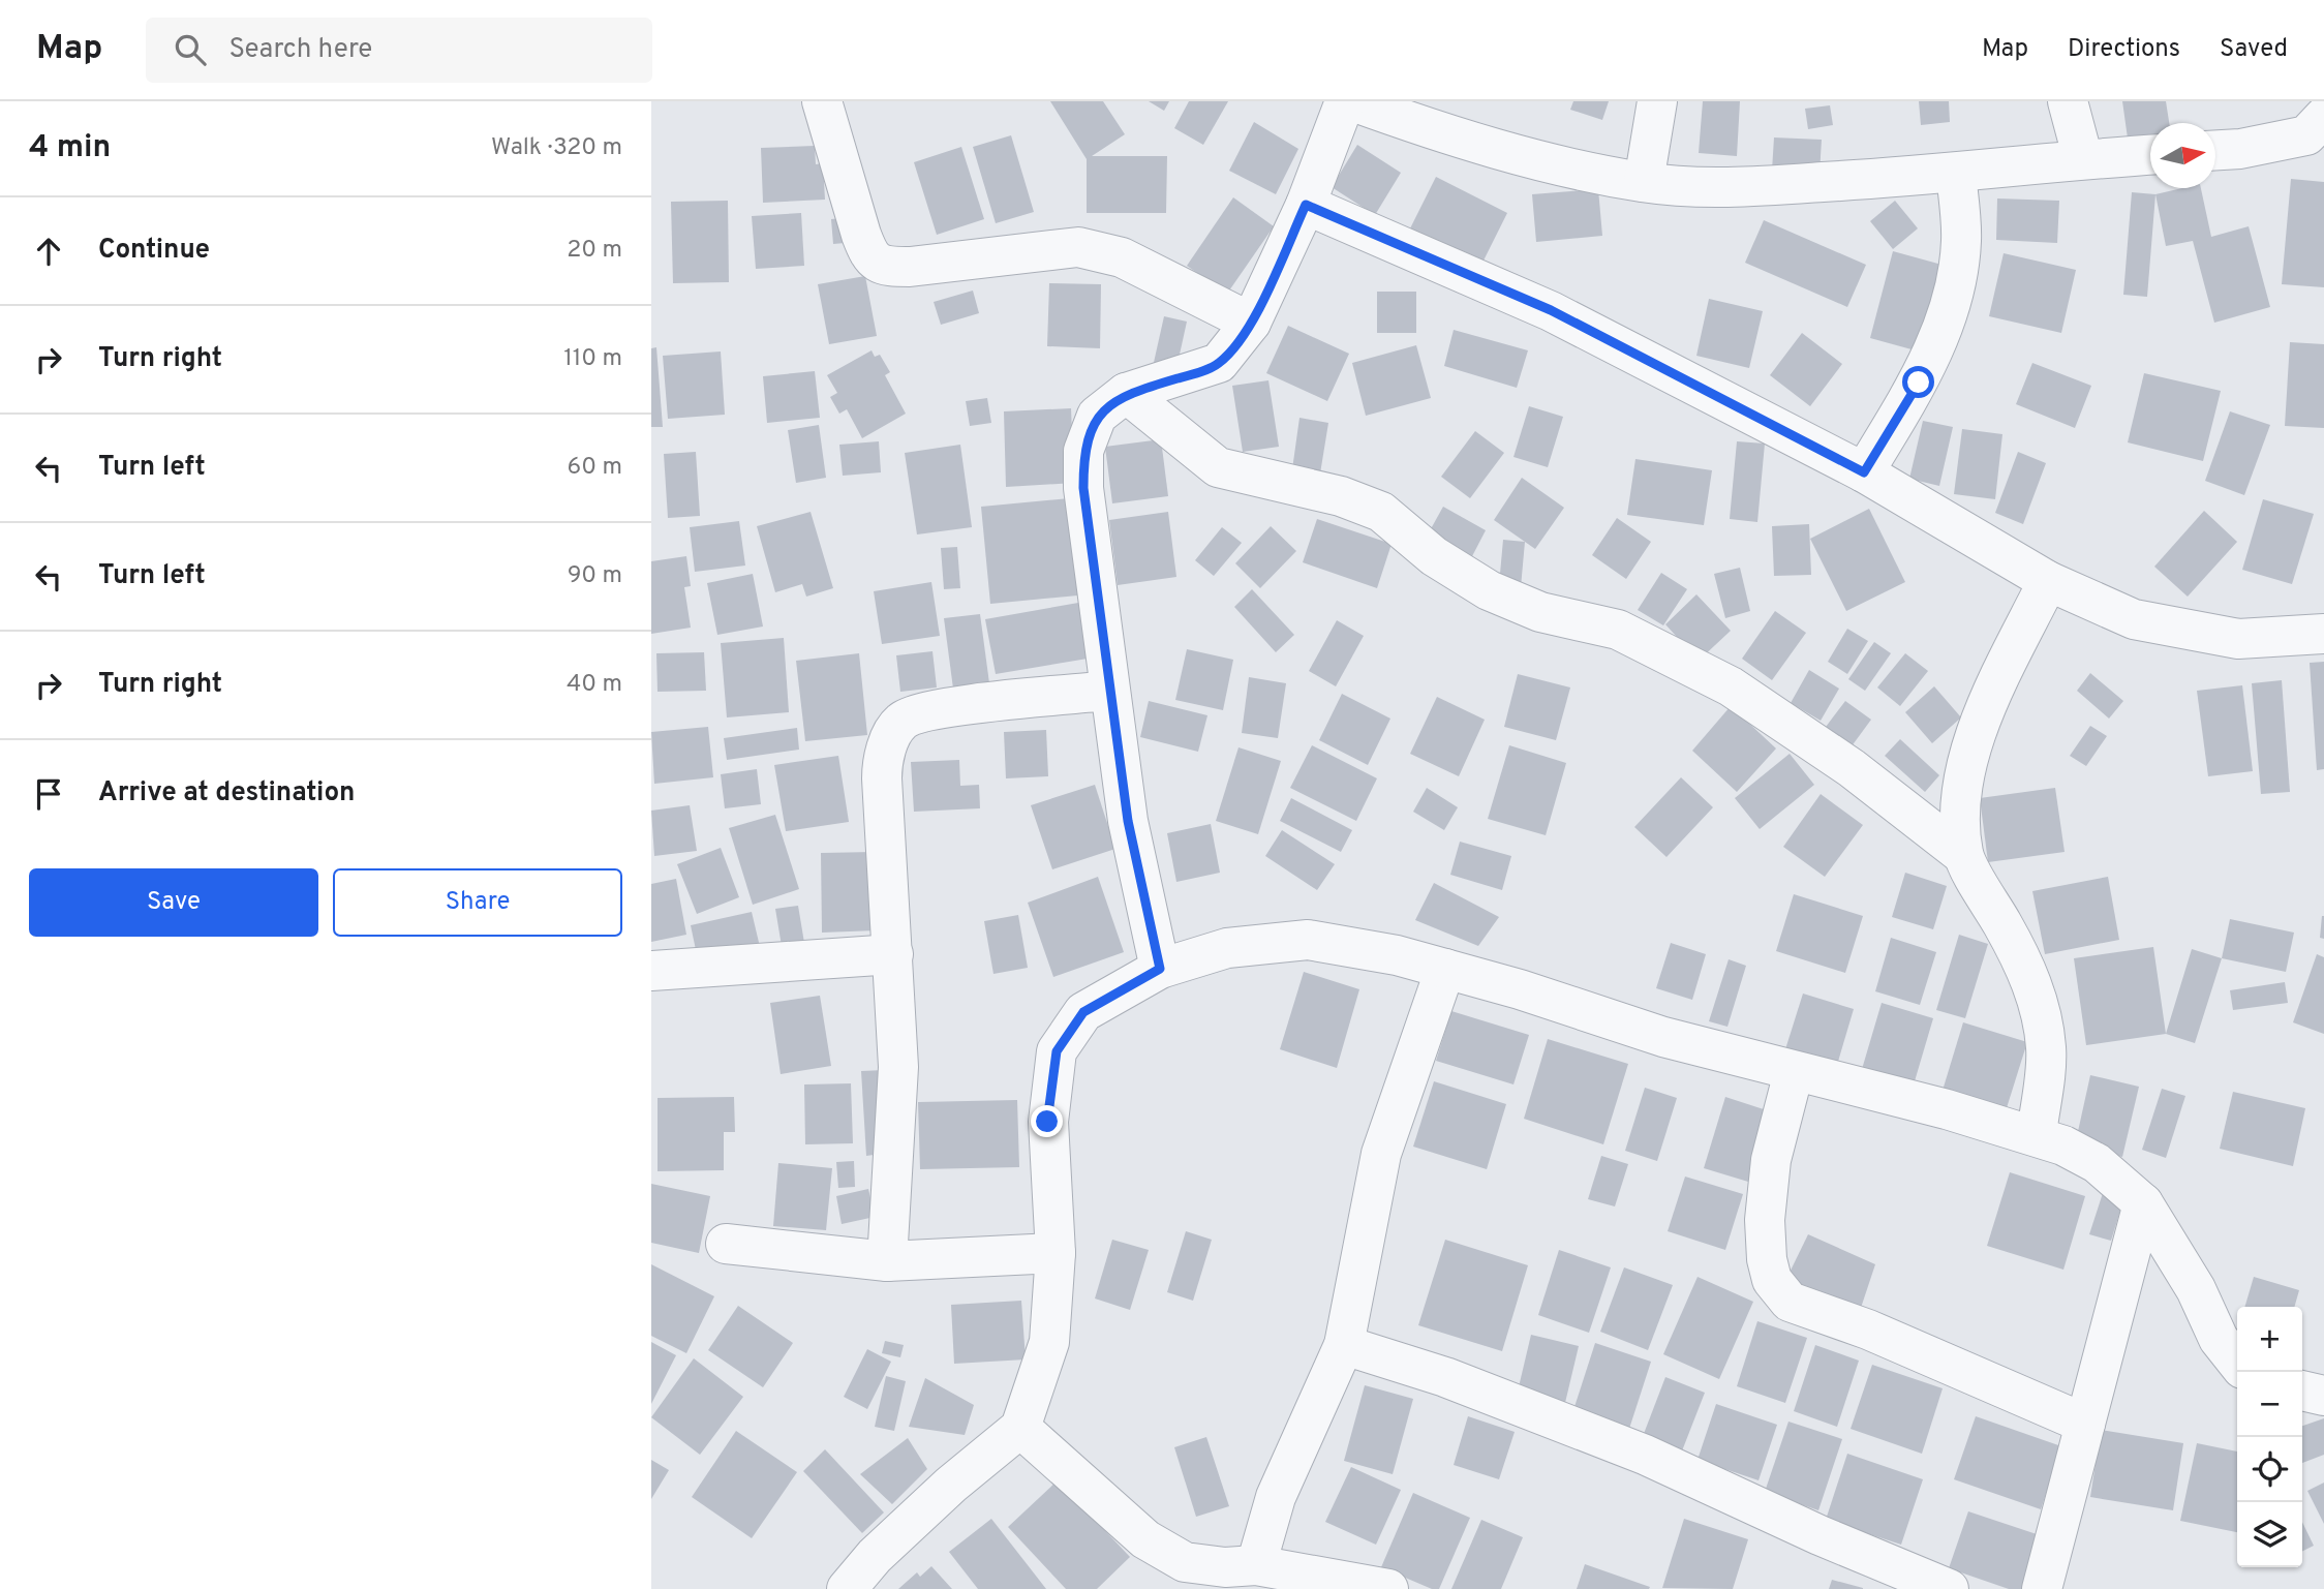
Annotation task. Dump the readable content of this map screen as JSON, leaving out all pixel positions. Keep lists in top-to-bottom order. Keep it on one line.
{"north":"right","page":{"header":"Map","search":"Search here","nav":["Map","Directions","Saved"],"heading":["4 min","Walk · 320 m"],"list":[["Continue","20 m"],["Turn right","110 m"],["Turn left","60 m"],["Turn left","90 m"],["Turn right","40 m"],"Arrive at destination"],"buttons":["Save","Share"],"map_buttons":["+","−"]}}
